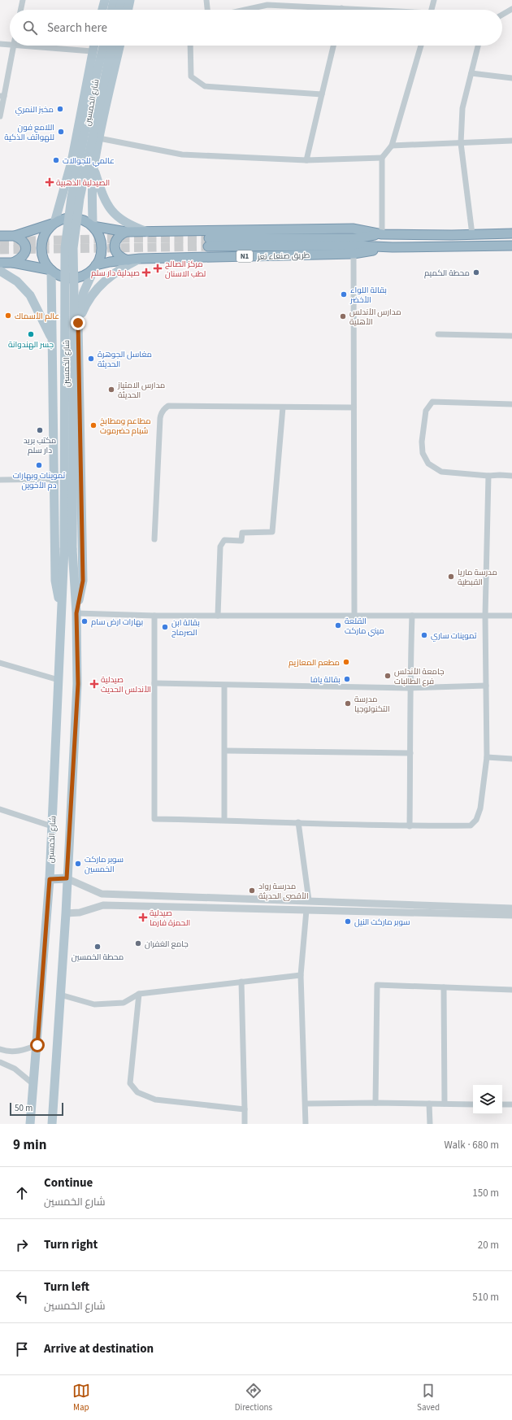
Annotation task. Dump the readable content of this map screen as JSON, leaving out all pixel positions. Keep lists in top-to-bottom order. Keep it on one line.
{"streets":{"highway":["طريق صنعاء تعز","N1"],"main road":["شارع الخمسين"]},"crossings":[["شارع الخمسين","طريق صنعاء تعز"]],"places":{"other":["مخبز النمري","اللامع فون للهواتف الذكية","عالمي للجوالات","محطة الكميم","بقالة اللواء الأخضر","عالم الأسماك","مدارس الأندلس الأهلية","جسر الهندوانة","مغاسل الجوهرة الحديثة","مدارس الامتياز الحديثة","مطاعم ومطابخ شبام حضرموت","مكتب بريد دار سلم","تموينات وبهارات دم الأخوين","مدرسة ماريا القبطية","بهارات ارض سام","القلعة ميني ماركت","بقالة ابن الصرماح","تموينات ساري","مطعم المعازيم","جامعة الأندلس فرع الطالبات","بقالة يافا","مدرسة التكنولوجيا","سوبر ماركت الخمسين","مدرسة رواد الأقصى الحديثة","سوبر ماركت النيل","جامع الغفران","محطة الخمسين"],"health":["الصيدلية الذهبية","مركز الصالح لطب الاسنان","صيدلية دار سلم","صيدلية الأندلس الحديث","صيدلية الحمزة فارما"]},"scale_bar":"50 m","page":{"search":"Search here","scale":"50 m","heading":["9 min","Walk · 680 m"],"list":[["Continue","شارع الخمسين","150 m"],["Turn right","20 m"],["Turn left","شارع الخمسين","510 m"],"Arrive at destination"],"nav":["Map","Directions","Saved"]}}
